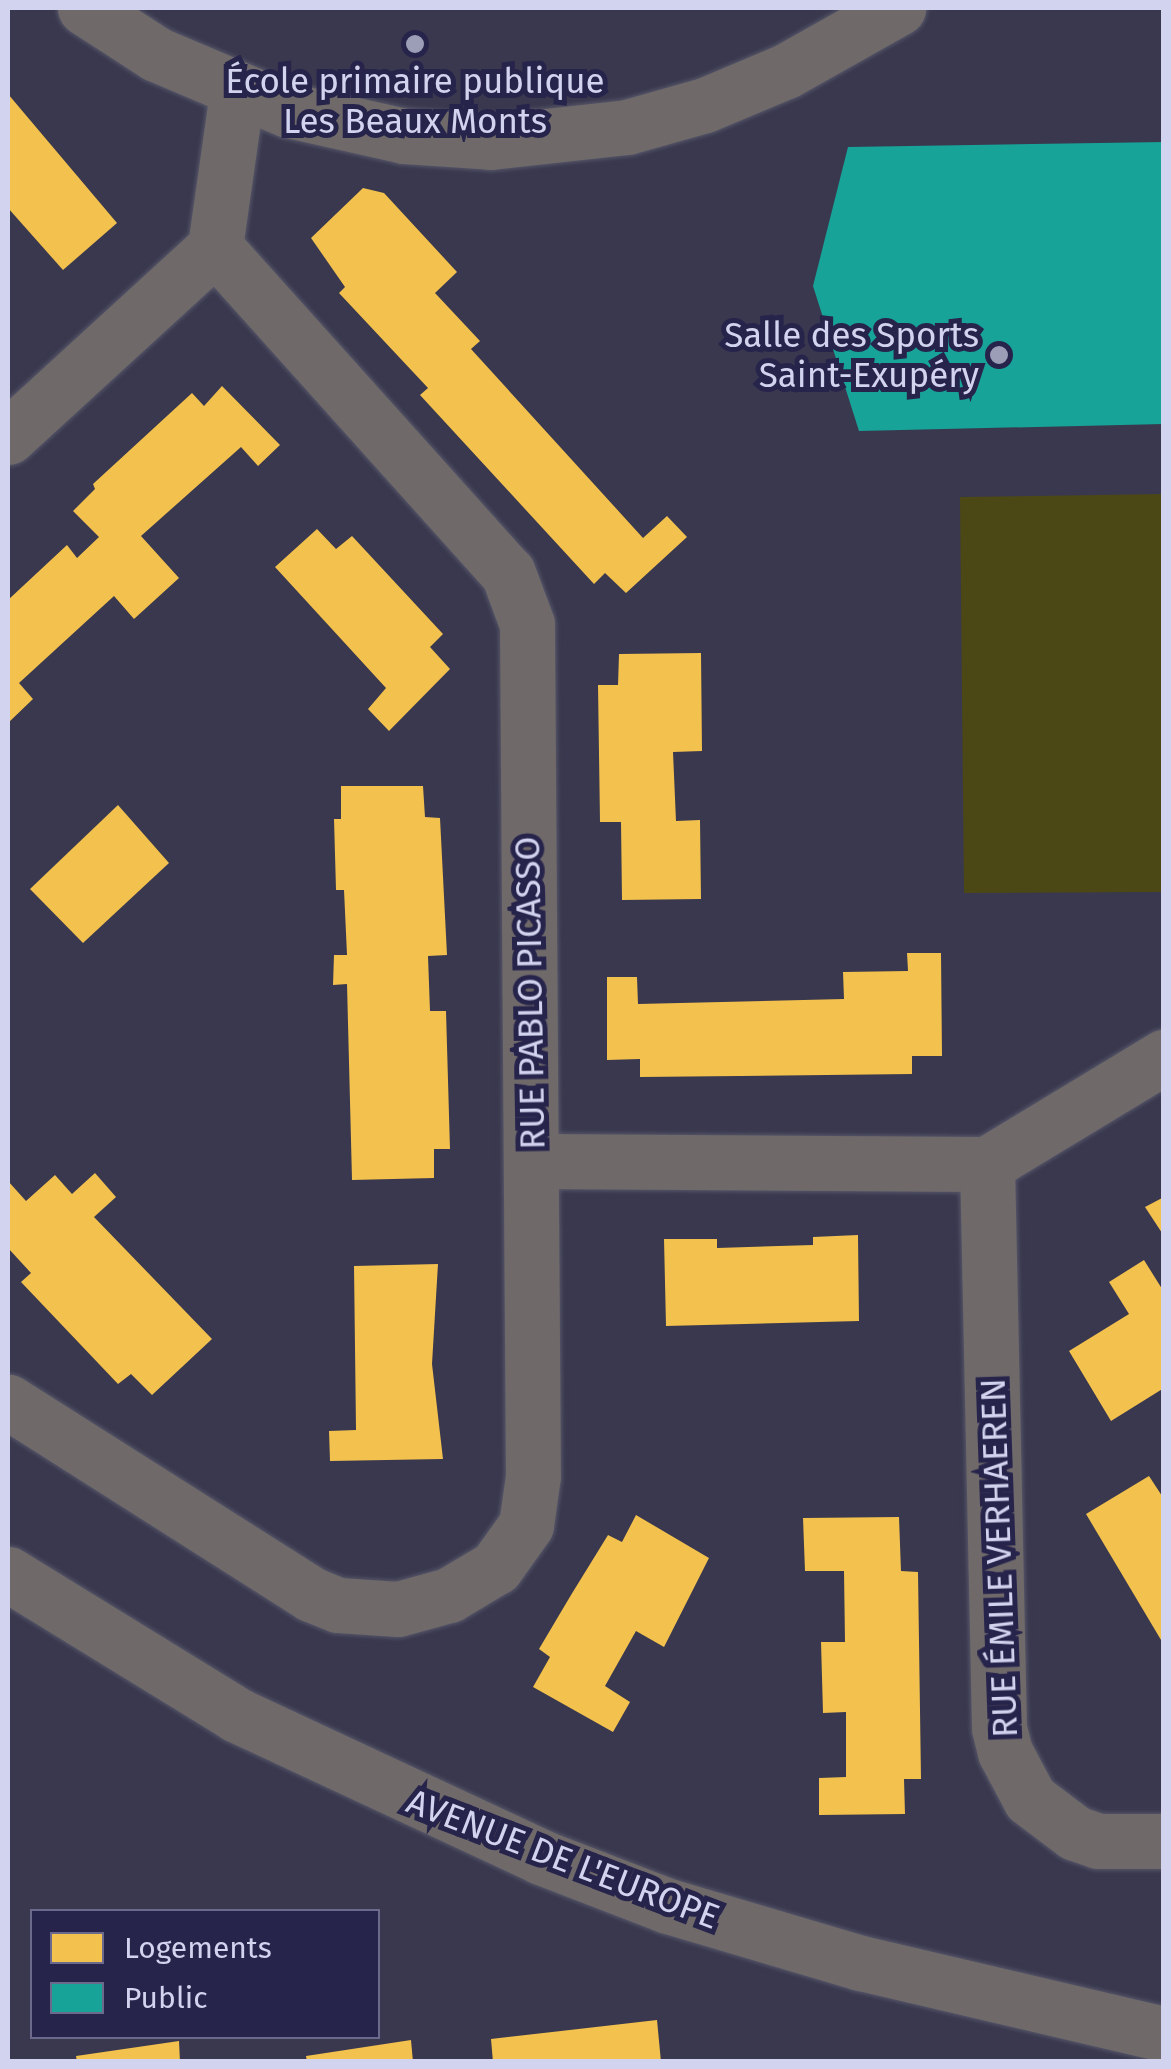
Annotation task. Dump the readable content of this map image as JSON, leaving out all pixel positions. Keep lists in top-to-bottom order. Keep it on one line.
{"streets":{"street":["RUE PABLO PICASSO","RUE ÉMILE VERHAEREN","AVENUE DE L'EUROPE"]},"places":["École primaire publique Les Beaux Monts","Salle des Sports Saint-Exupéry"],"legend":["Logements","Public"]}
